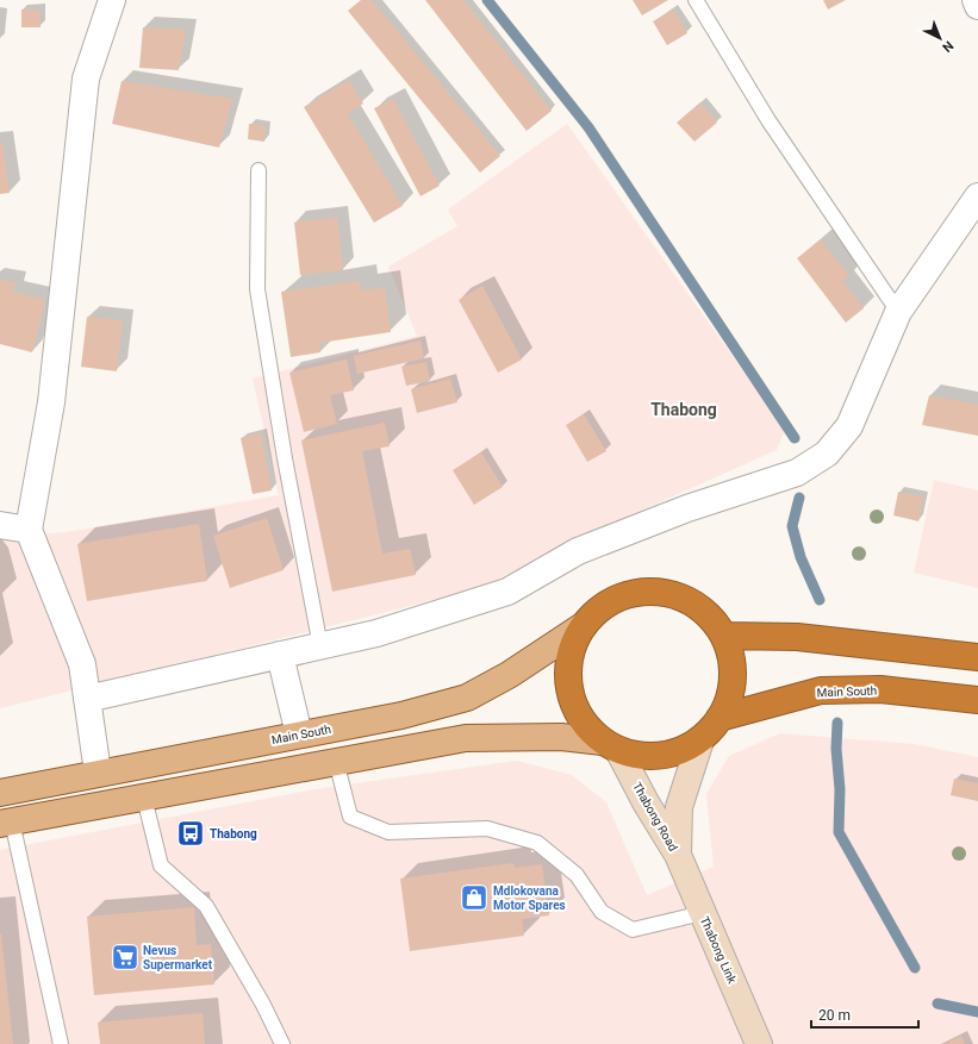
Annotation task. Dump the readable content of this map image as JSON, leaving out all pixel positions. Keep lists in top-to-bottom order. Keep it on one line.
{"streets":{"highway":["Main South"],"main road":["Thabong Road","Thabong Link"]},"crossings":[["Main South","Thabong Road"],["Thabong Road","Thabong Link"]],"districts":["Thabong"],"places":{"bus stop":["Thabong"],"shop":["Mdlokovana Motor Spares"],"supermarket":["Nevus Supermarket"]},"scale_bar":"20 m","north":"bottom right"}
